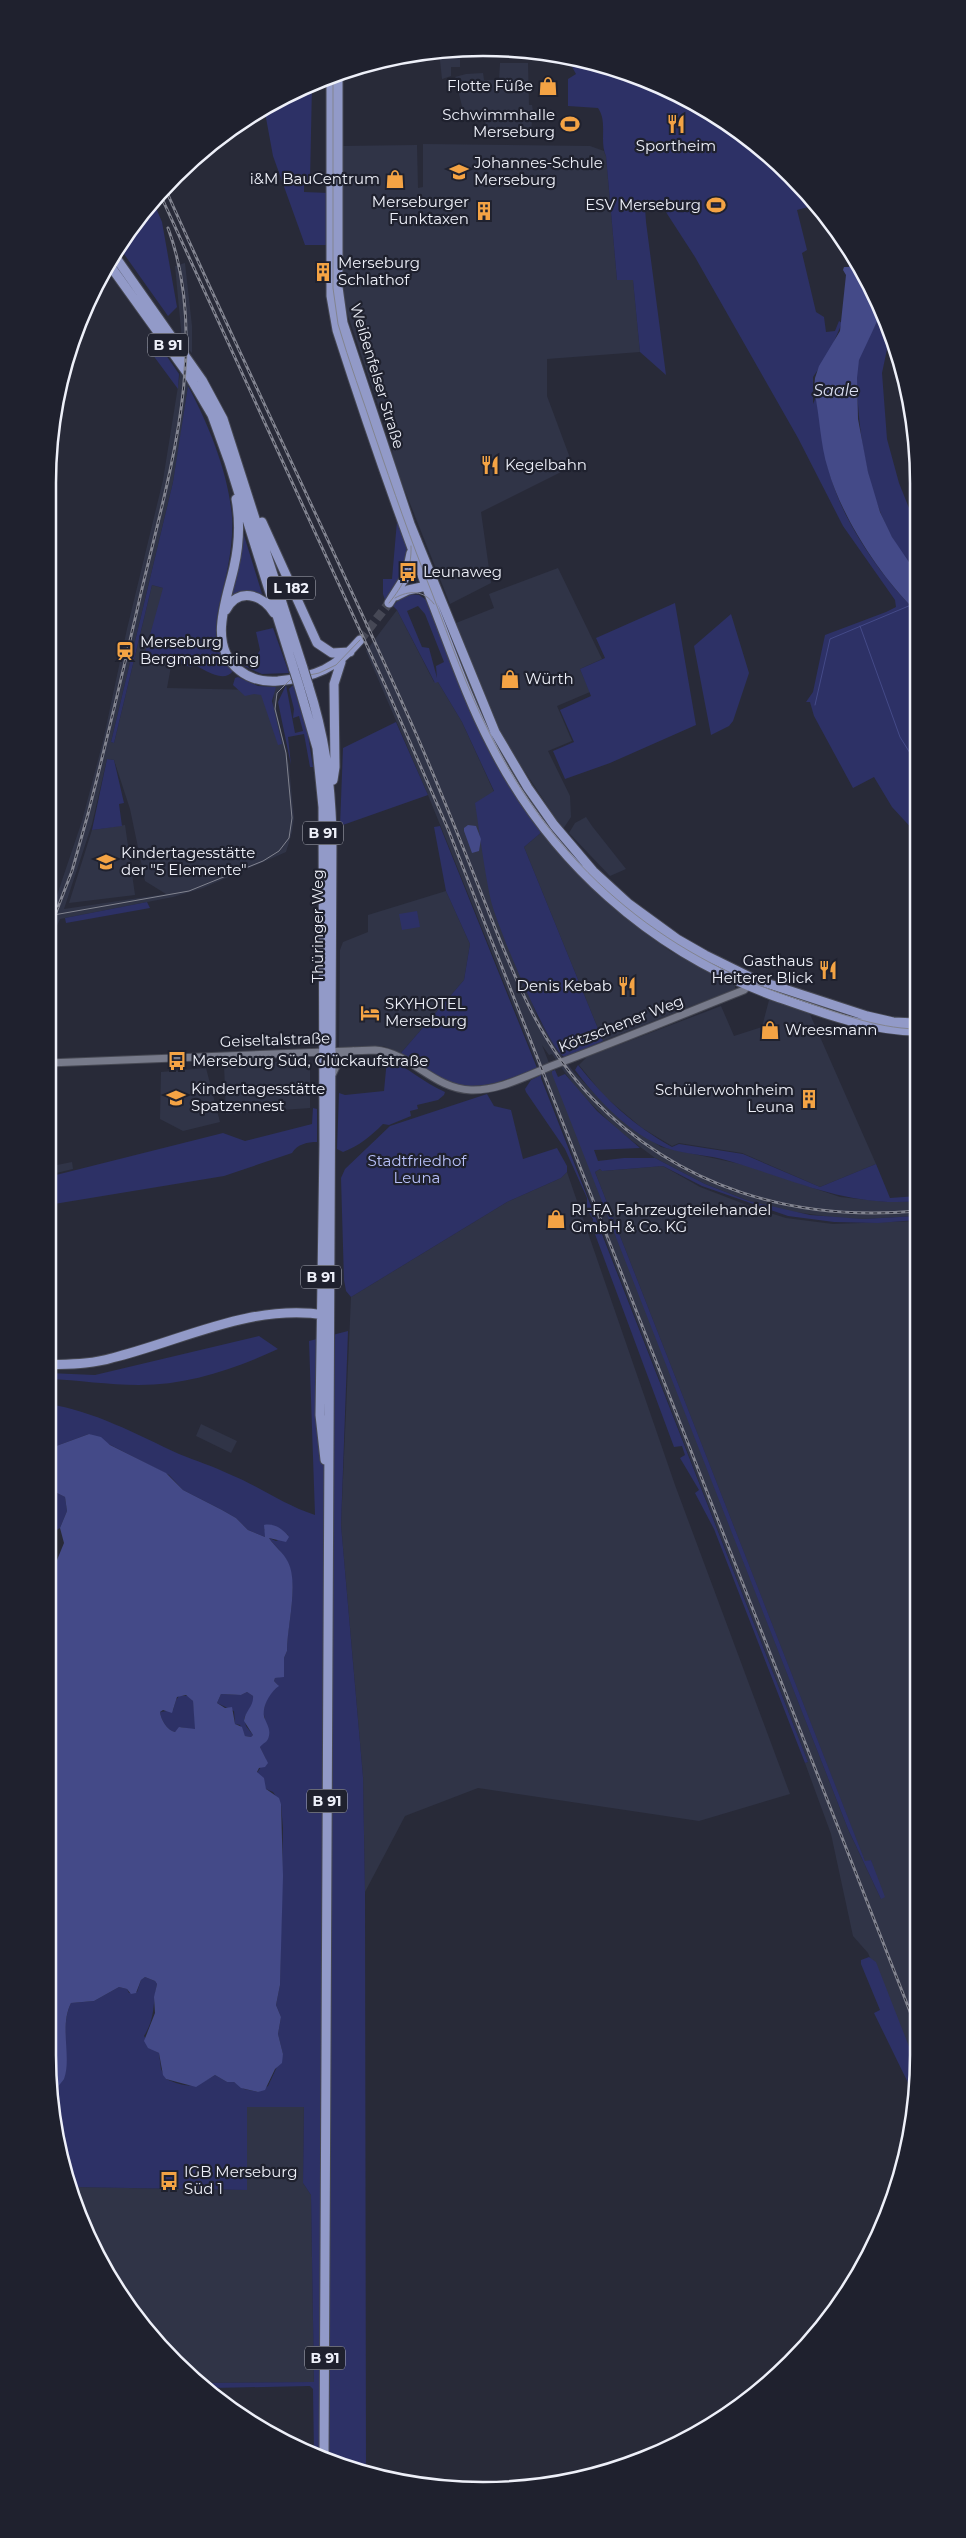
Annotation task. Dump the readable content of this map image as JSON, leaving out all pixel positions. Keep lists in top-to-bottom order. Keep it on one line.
{"streets":{"main road":["B 91","Weißenfelser Straße","L 182","Thüringer Weg"],"street":["Kötzschener Weg","Geiseltalstraße"]},"crossings":[["B 91","L 182"],["B 91","Thüringer Weg"],["B 91","Geiseltalstraße"],["Weißenfelser Straße","Kötzschener Weg"],["Thüringer Weg","Geiseltalstraße"],["Kötzschener Weg","Geiseltalstraße"]],"water":["Saale"],"parks":["Stadtfriedhof Leuna"],"places":{"shop":["Flotte Füße","i&M BauCentrum","Würth","Wreesmann","RI-FA Fahrzeugteilehandel GmbH & Co. KG"],"sports":["Schwimmhalle Merseburg","ESV Merseburg"],"restaurant":["Sportheim","Kegelbahn","Gasthaus Heiterer Blick","Denis Kebab"],"school or university":["Johannes-Schule Merseburg","Kindertagesstätte der \"5 Elemente\"","Kindertagesstätte Spatzennest"],"building":["Merseburger Funktaxen","Merseburg Schlathof","Schülerwohnheim Leuna"],"bus stop":["Leunaweg","Merseburg Süd, Glückaufstraße","IGB Merseburg Süd 1"],"station":["Merseburg Bergmannsring"],"hotel":["SKYHOTEL Merseburg"]}}
